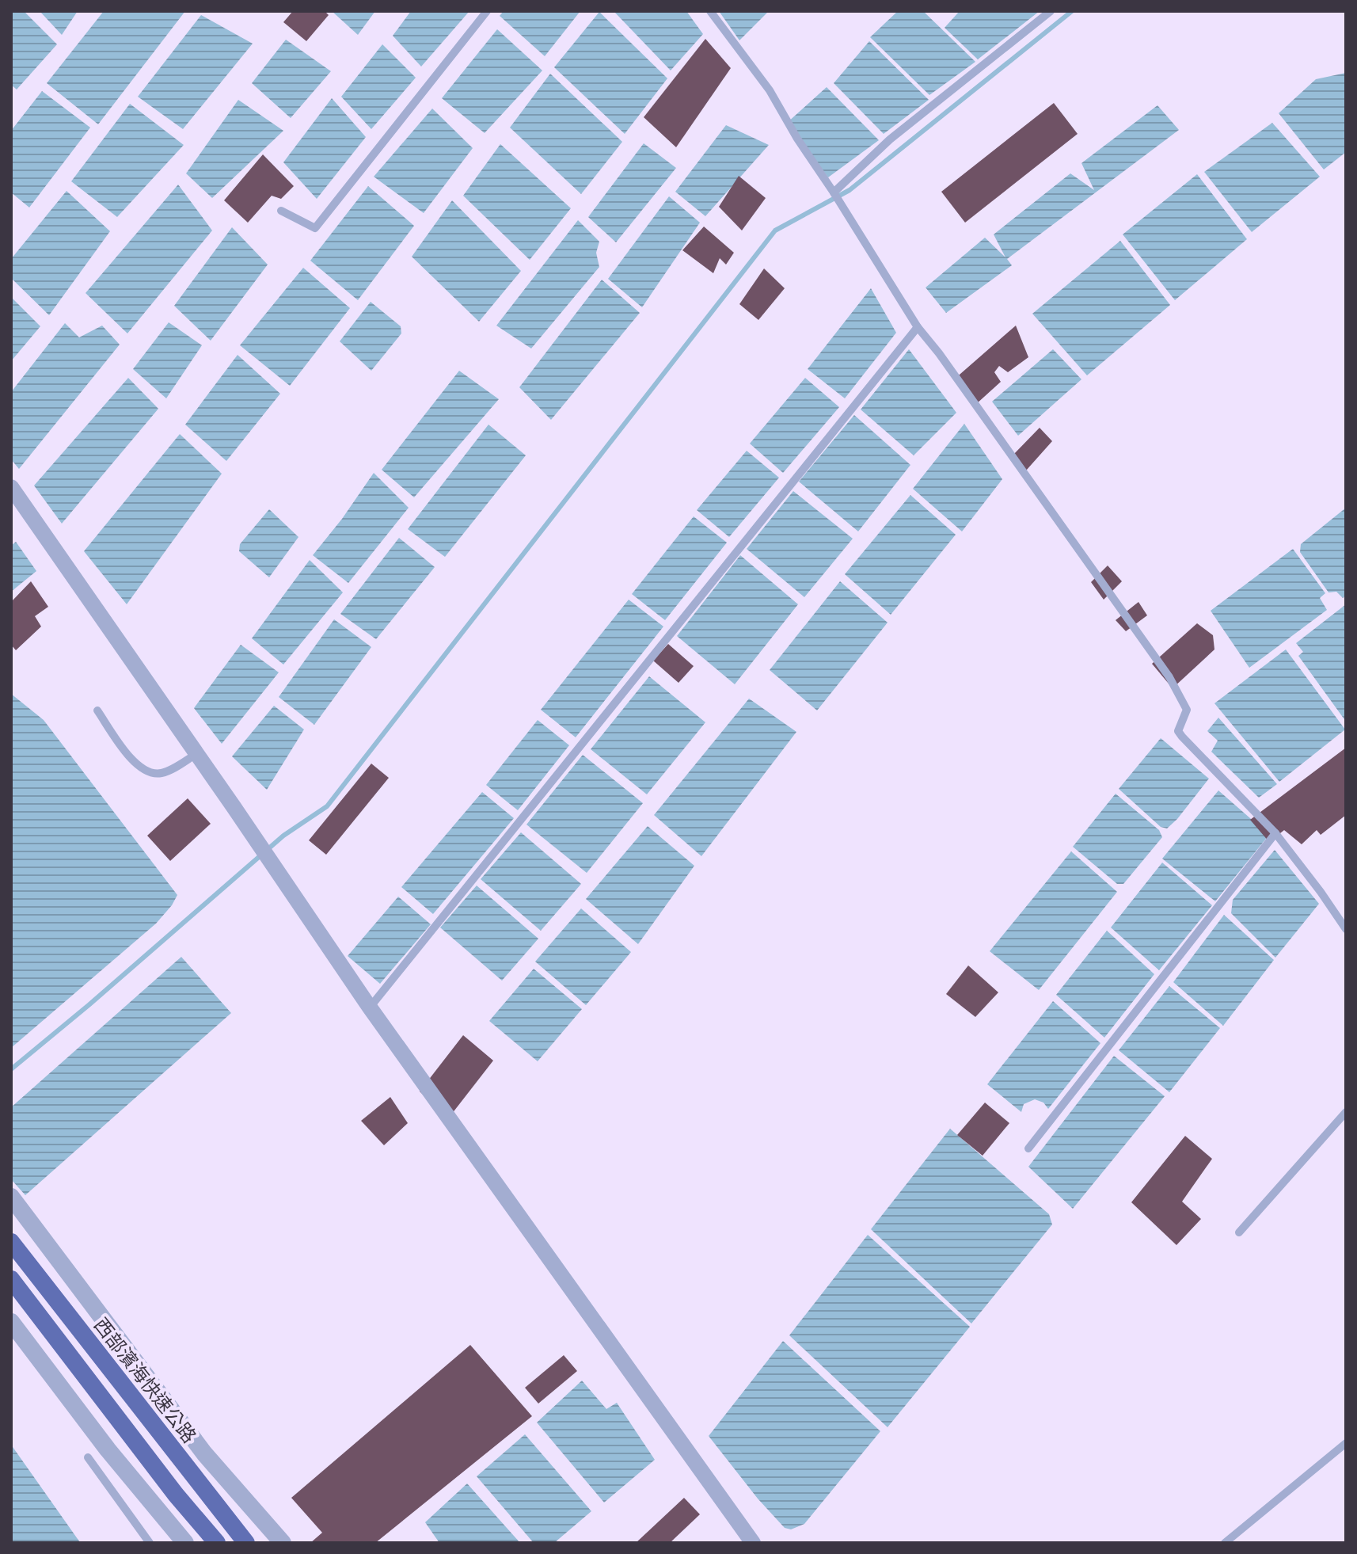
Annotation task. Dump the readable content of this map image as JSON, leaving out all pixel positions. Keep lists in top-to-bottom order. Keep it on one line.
{"streets":{"highway":["西部濱海快速公路"]}}
